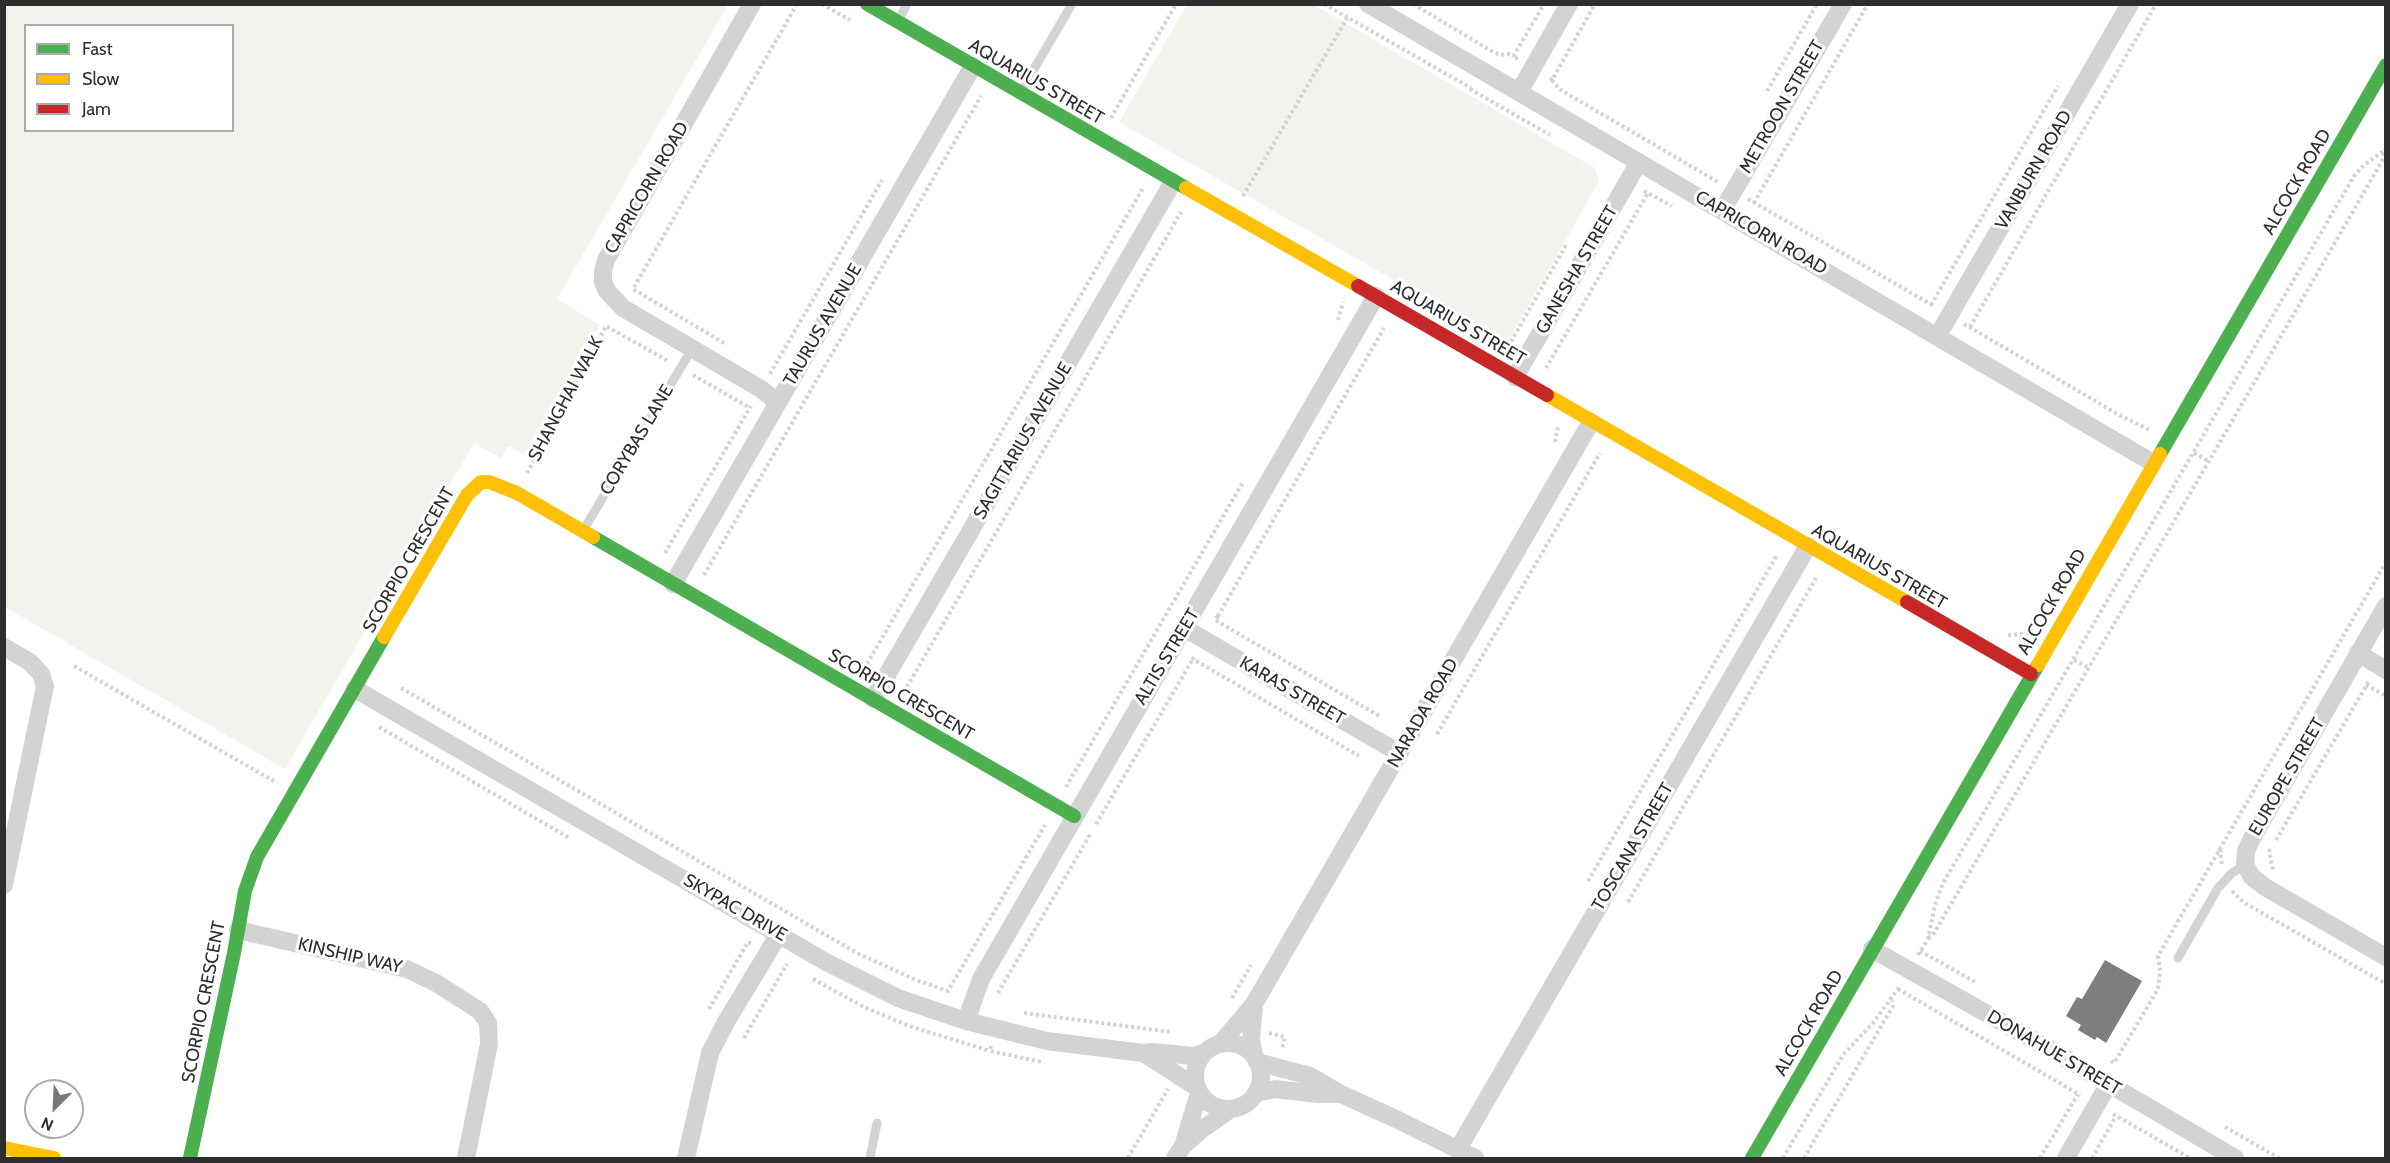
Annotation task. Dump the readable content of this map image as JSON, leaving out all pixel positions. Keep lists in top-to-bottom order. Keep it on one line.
{"streets":{"street":["AQUARIUS STREET","METROON STREET","VANBURN ROAD","ALCOCK ROAD","CAPRICORN ROAD","GANESHA STREET","TAURUS AVENUE","SAGITTARIUS AVENUE","SCORPIO CRESCENT","ALTIS STREET","KARAS STREET","NARADA ROAD","EUROPE STREET","TOSCANA STREET","SKYPAC DRIVE","KINSHIP WAY","DONAHUE STREET"],"lane":["CORYBAS LANE"],"path":["SHANGHAI WALK"]},"crossings":[["AQUARIUS STREET","ALCOCK ROAD"],["AQUARIUS STREET","GANESHA STREET"],["AQUARIUS STREET","TAURUS AVENUE"],["AQUARIUS STREET","SAGITTARIUS AVENUE"],["AQUARIUS STREET","ALTIS STREET"],["AQUARIUS STREET","NARADA ROAD"],["AQUARIUS STREET","TOSCANA STREET"],["METROON STREET","CAPRICORN ROAD"],["VANBURN ROAD","CAPRICORN ROAD"],["ALCOCK ROAD","CAPRICORN ROAD"],["ALCOCK ROAD","DONAHUE STREET"],["CAPRICORN ROAD","GANESHA STREET"],["CAPRICORN ROAD","TAURUS AVENUE"],["CAPRICORN ROAD","CORYBAS LANE"],["TAURUS AVENUE","SCORPIO CRESCENT"],["CORYBAS LANE","SCORPIO CRESCENT"],["SAGITTARIUS AVENUE","SCORPIO CRESCENT"],["SCORPIO CRESCENT","ALTIS STREET"],["SCORPIO CRESCENT","SKYPAC DRIVE"],["SCORPIO CRESCENT","KINSHIP WAY"],["ALTIS STREET","KARAS STREET"],["ALTIS STREET","SKYPAC DRIVE"],["KARAS STREET","NARADA ROAD"],["NARADA ROAD","SKYPAC DRIVE"]],"legend":["Fast","Slow","Jam"],"north":"bottom left"}
